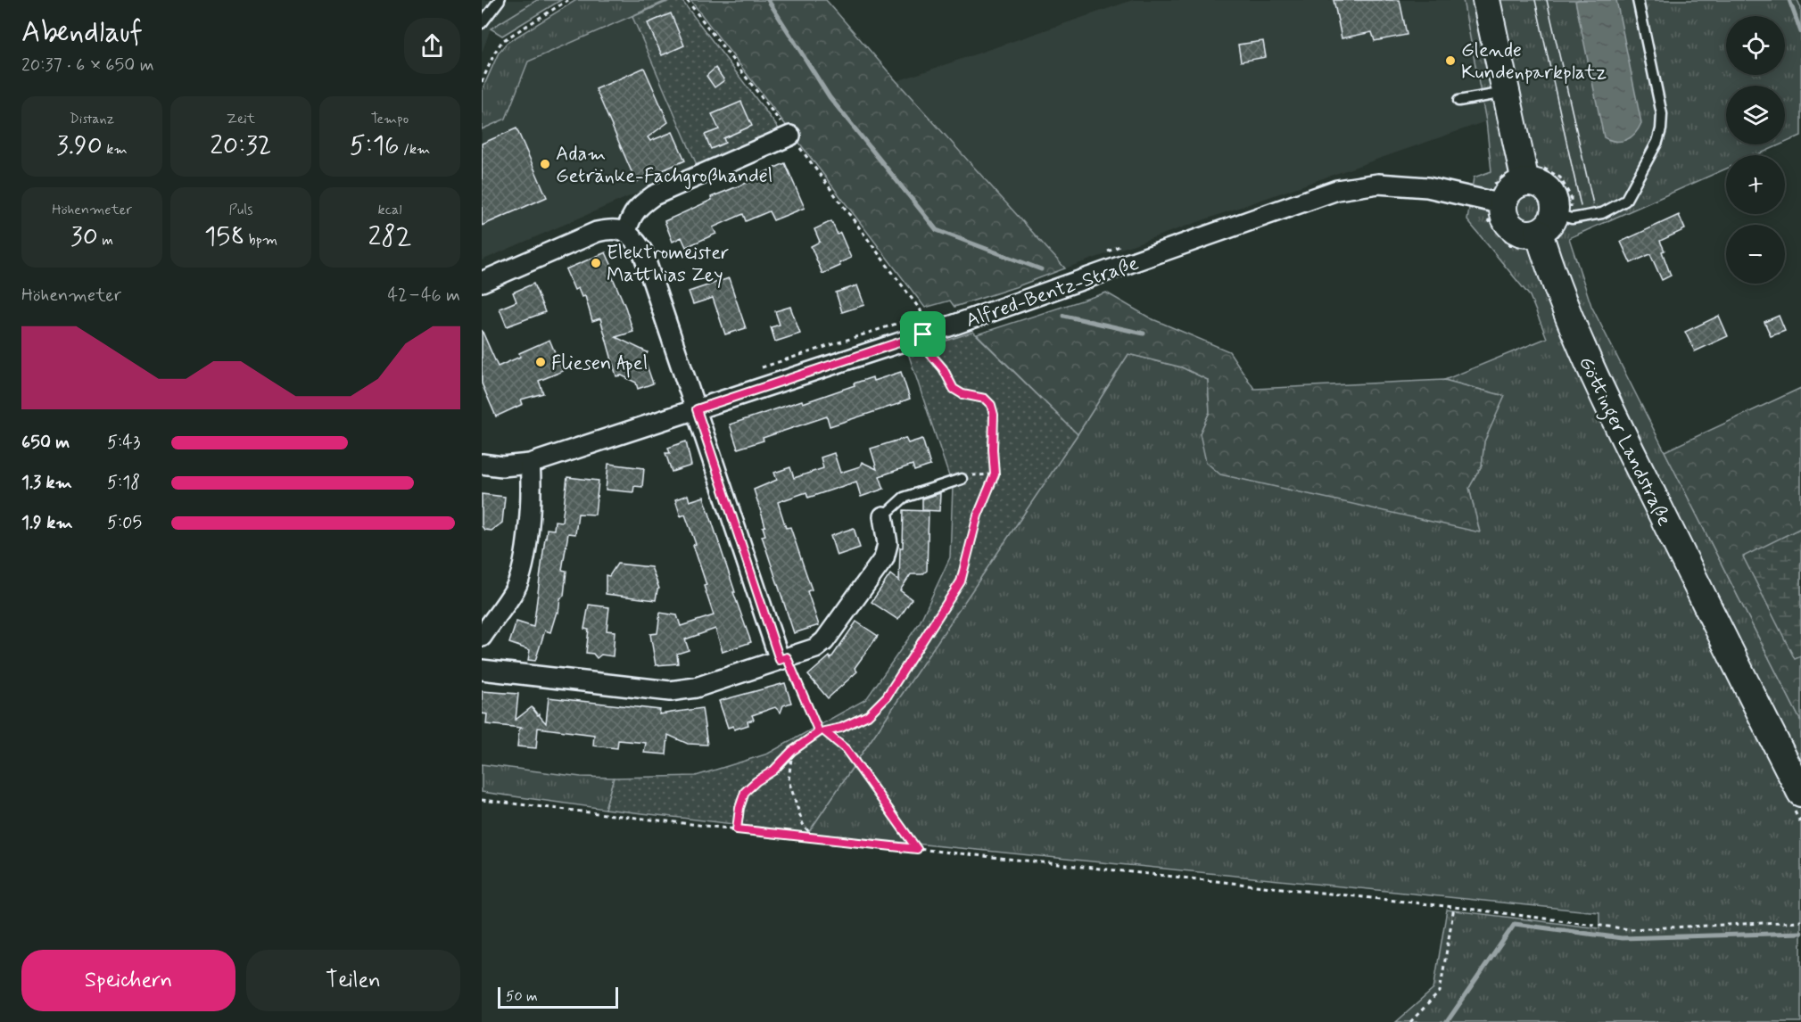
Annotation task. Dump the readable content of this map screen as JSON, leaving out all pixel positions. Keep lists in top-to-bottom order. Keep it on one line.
{"streets":{"street":["Alfred-Bentz-Straße","Göttinger Landstraße"]},"crossings":[["Alfred-Bentz-Straße","Göttinger Landstraße"]],"places":["Glende Kundenparkplatz","Adam Getränke-Fachgroßhandel","Elektromeister Matthias Zey","Fliesen Apel"],"scale_bar":"50 m","page":{"heading":["Abendlauf","20:37 · 6 × 650 m"],"map_buttons":["+","−"],"stats":[["Distanz","3.90 km"],["Zeit","20:32"],["Tempo","5:16 /km"],["Höhenmeter","30 m"],["Puls","158 bpm"],["kcal","282"]],"chart":["Höhenmeter","42–46 m"],"list":[{"name":"650 m","note":"5:43"},{"name":"1.3 km","note":"5:18"},{"name":"1.9 km","note":"5:05"}],"buttons":["Speichern","Teilen"],"scale":"50 m"}}
